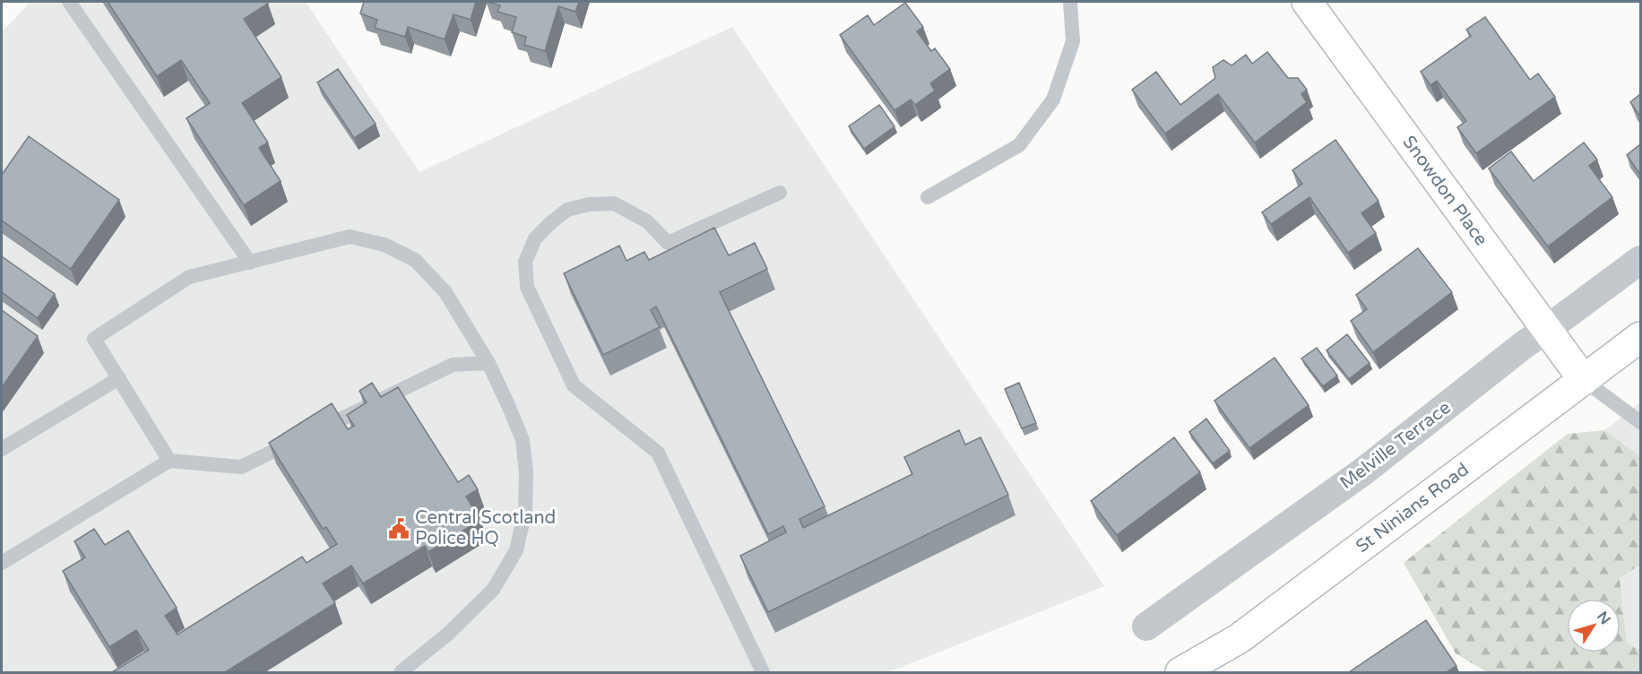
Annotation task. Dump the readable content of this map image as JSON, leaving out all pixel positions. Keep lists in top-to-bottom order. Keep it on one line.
{"streets":{"main road":["Snowdon Place","St Ninians Road"],"street":["Melville Terrace"]},"crossings":[["Snowdon Place","Melville Terrace"],["Snowdon Place","St Ninians Road"]],"places":{"public building":["Central Scotland Police HQ"]},"north":"top right"}
